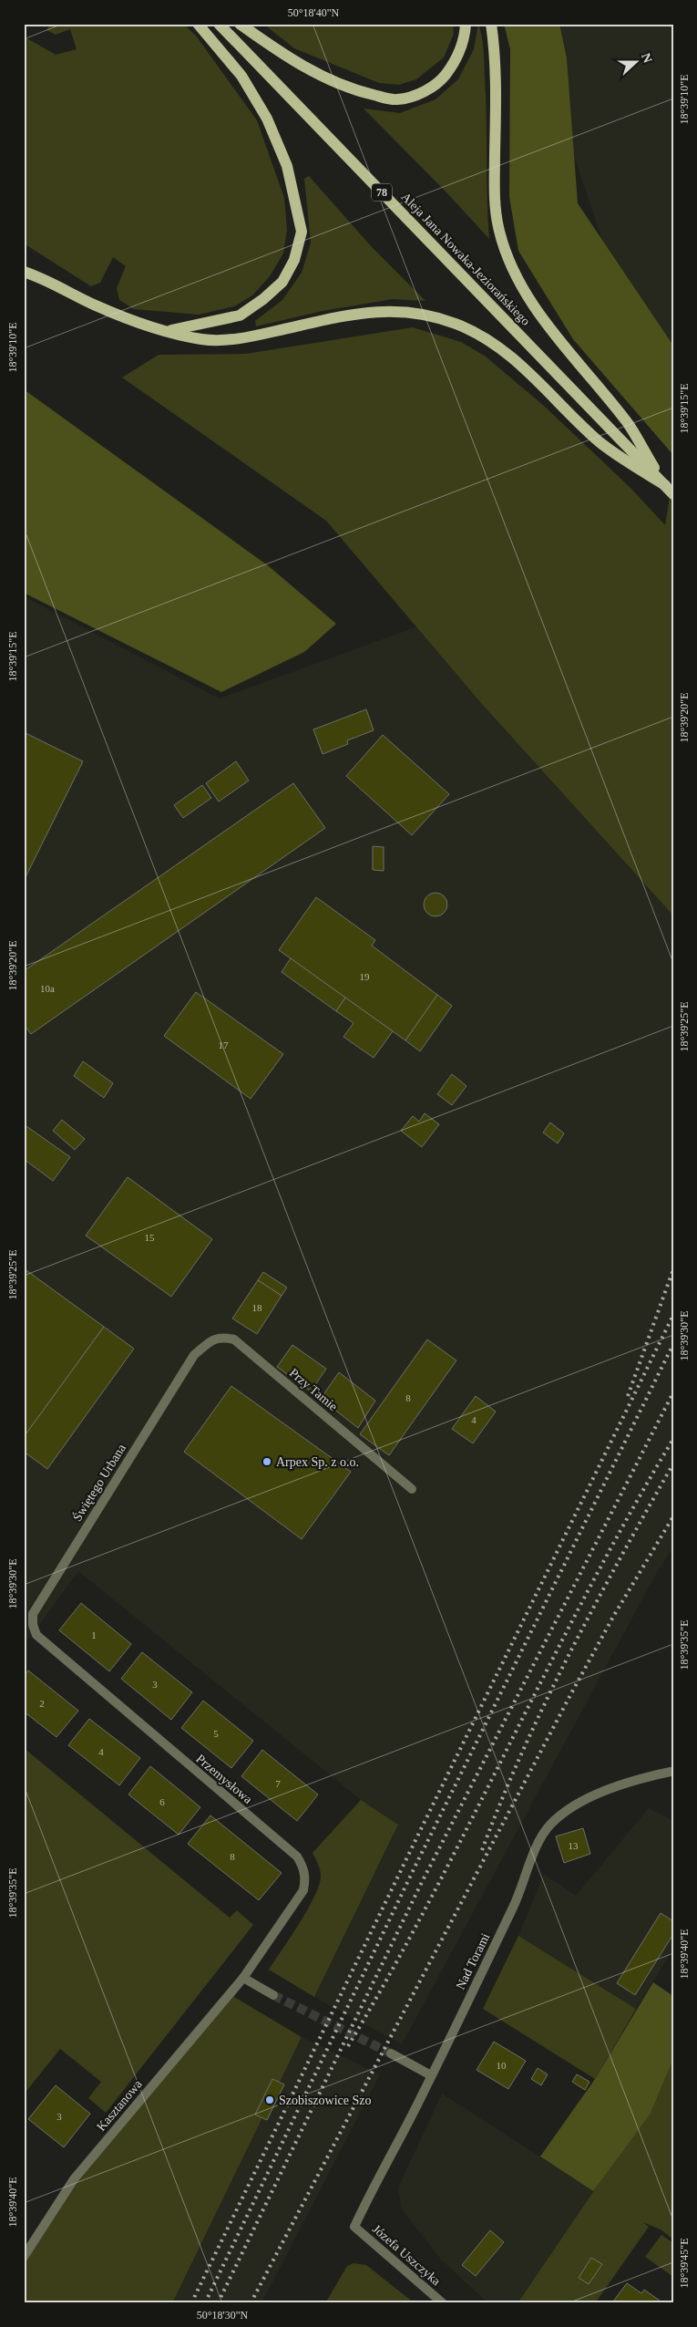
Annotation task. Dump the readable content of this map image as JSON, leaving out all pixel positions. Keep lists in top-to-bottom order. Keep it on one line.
{"streets":{"main road":["78","Aleja Jana Nowaka-Jeziorańskiego"],"street":["Przy Tamie","Świętego Urbana","Przemysłowa","Nad Torami","Kasztanowa","Józefa Uszczyka"]},"crossings":[["Przy Tamie","Świętego Urbana"],["Świętego Urbana","Przemysłowa"],["Przemysłowa","Kasztanowa"],["Nad Torami","Józefa Uszczyka"]],"places":["Arpex Sp. z o.o.","Szobiszowice Szo"],"house_numbers":["19","10a","17","15","18","8","4","1","3","2","5","4","7","6","13","8","10","3"],"north":"right","coordinates":["50°18'40\"N","18°39'10\"E","18°39'15\"E","18°39'20\"E","18°39'25\"E","18°39'30\"E","18°39'35\"E","18°39'40\"E","18°39'45\"E","50°18'30\"N"]}
